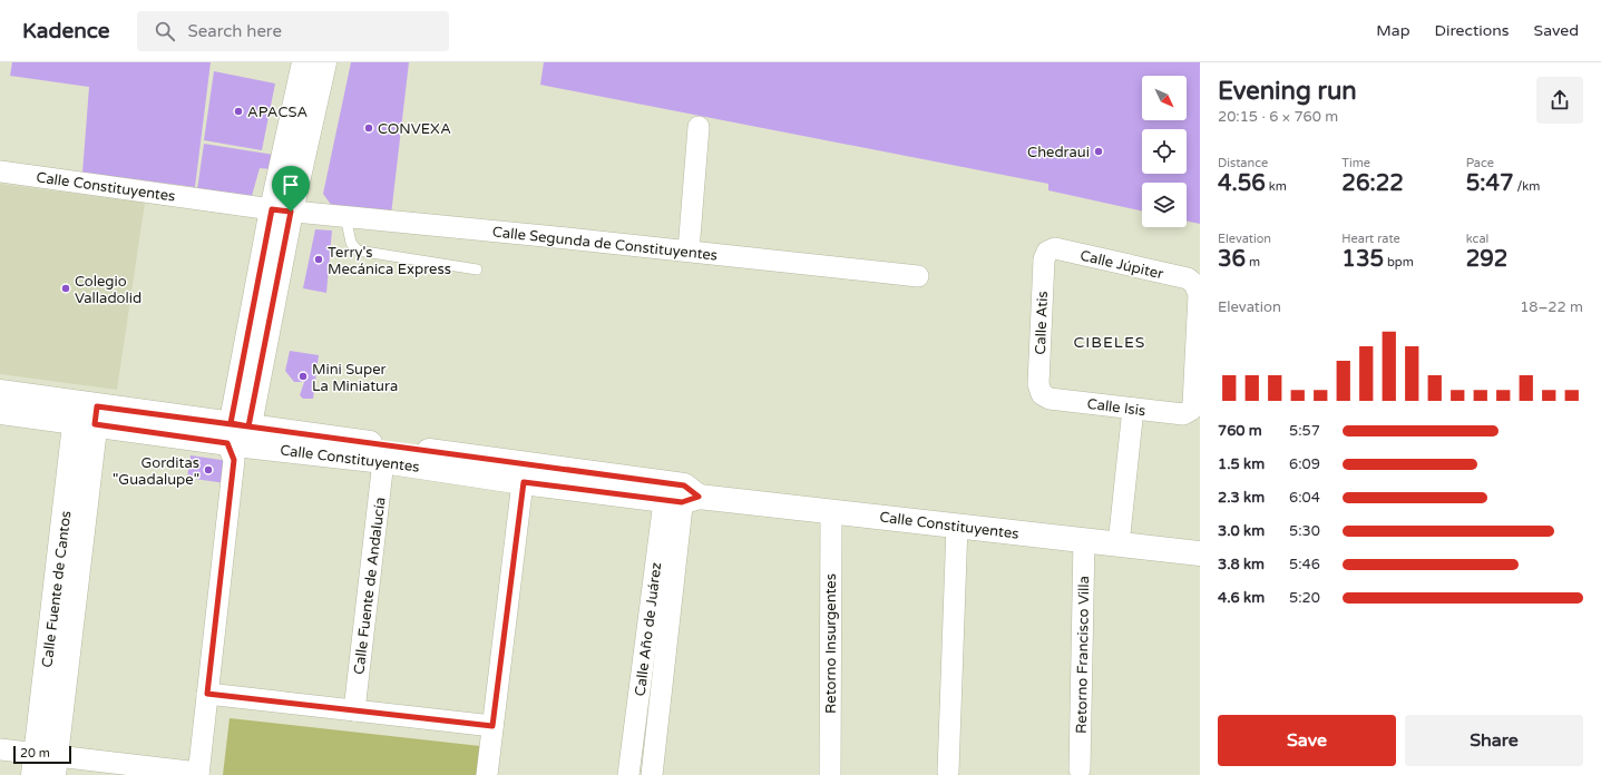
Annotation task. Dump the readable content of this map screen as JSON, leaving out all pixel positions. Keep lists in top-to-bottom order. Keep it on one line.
{"streets":{"street":["Calle Constituyentes","Calle Segunda de Constituyentes","Calle Júpiter","Calle Atis","Calle Isis","Calle Fuente de Andalucía","Calle Fuente de Cantos","Calle Año de Juárez","Retorno Insurgentes","Retorno Francisco Villa"]},"crossings":[["Calle Constituyentes","Calle Segunda de Constituyentes"],["Calle Constituyentes","Calle Fuente de Andalucía"],["Calle Constituyentes","Calle Fuente de Cantos"],["Calle Constituyentes","Calle Año de Juárez"],["Calle Constituyentes","Retorno Insurgentes"],["Calle Constituyentes","Retorno Francisco Villa"],["Calle Júpiter","Calle Atis"],["Calle Júpiter","Calle Isis"],["Calle Atis","Calle Isis"]],"districts":["CIBELES"],"places":["APACSA","CONVEXA","Chedraui","Terry's Mecánica Express","Colegio Valladolid","Mini Super La Miniatura","Gorditas \"Guadalupe\""],"scale_bar":"20 m","north":"bottom right","page":{"header":"Kadence","search":"Search here","nav":["Map","Directions","Saved"],"heading":["Evening run","20:15 · 6 × 760 m"],"stats":[["Distance","4.56 km"],["Time","26:22"],["Pace","5:47 /km"],["Elevation","36 m"],["Heart rate","135 bpm"],["kcal","292"]],"chart":["Elevation","18–22 m"],"list":[{"name":"760 m","note":"5:57"},{"name":"1.5 km","note":"6:09"},{"name":"2.3 km","note":"6:04"},{"name":"3.0 km","note":"5:30"},{"name":"3.8 km","note":"5:46"},{"name":"4.6 km","note":"5:20"}],"buttons":["Save","Share"],"scale":"20 m"}}
